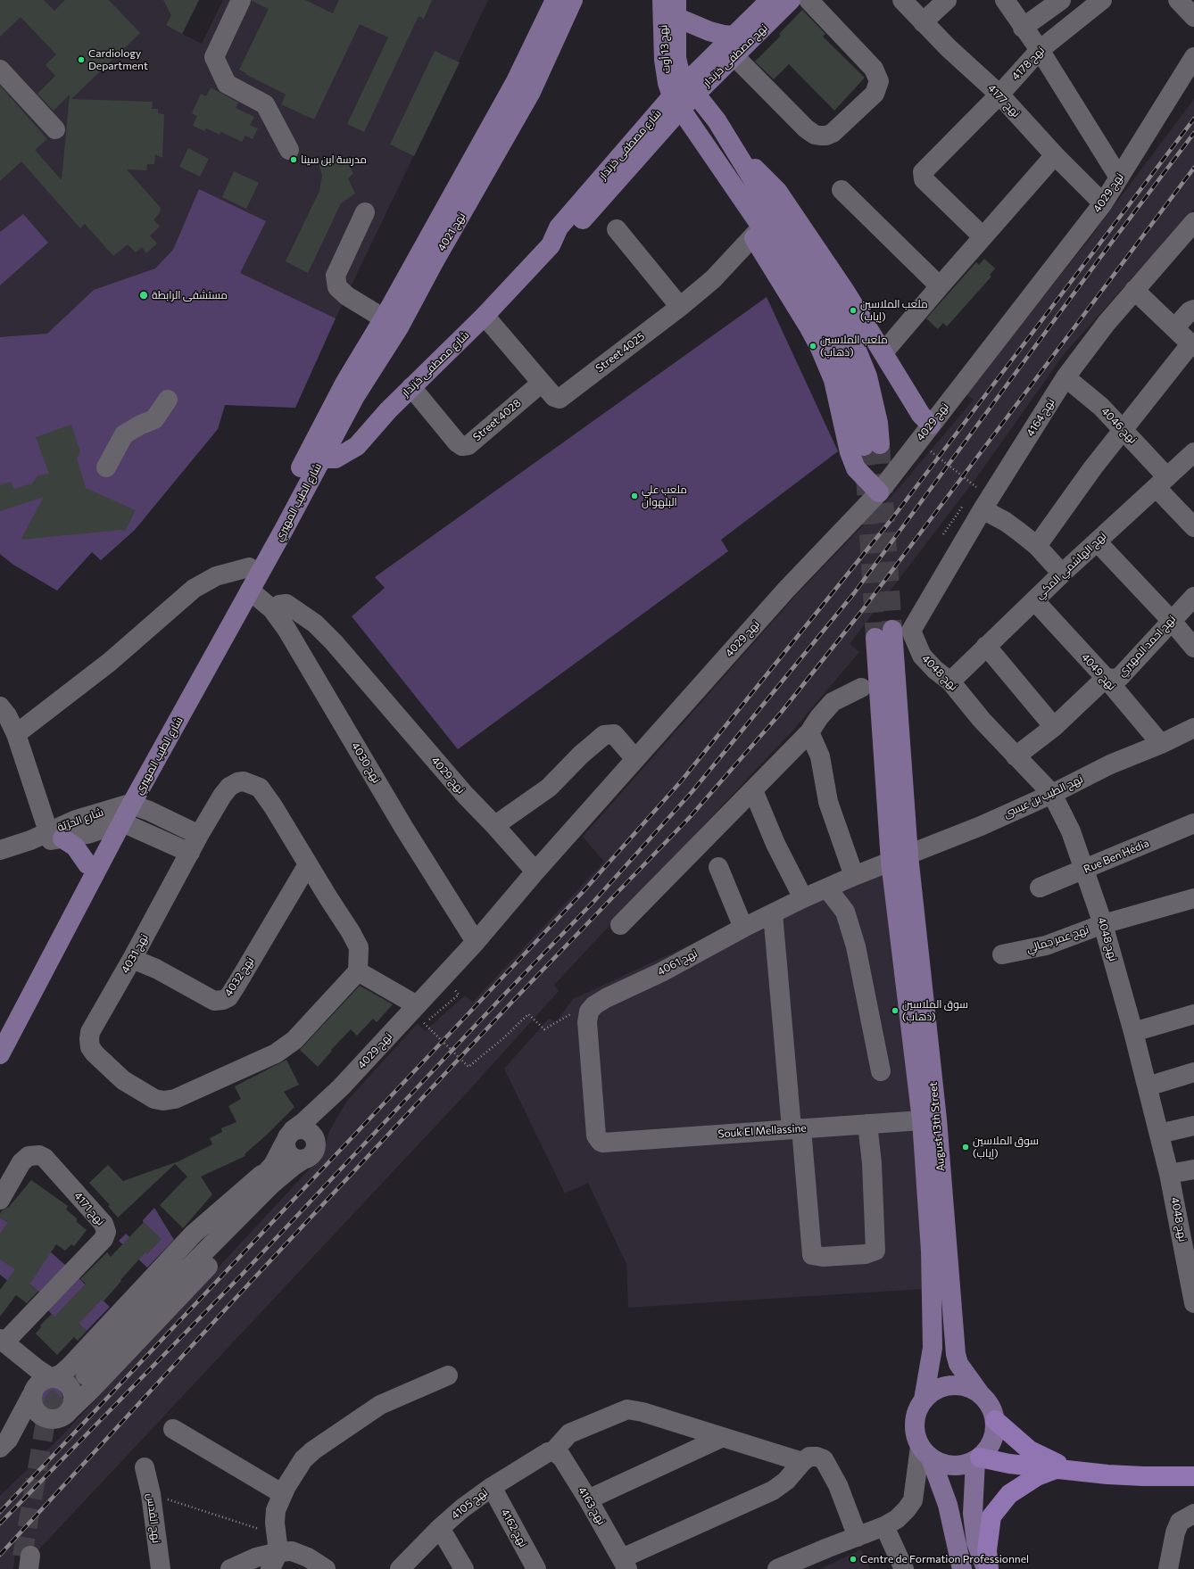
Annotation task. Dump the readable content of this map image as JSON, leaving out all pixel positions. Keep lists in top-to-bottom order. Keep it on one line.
{"streets":{"main road":["نهج 13 أوت","نهج مصطفى خزندار","شارع مصطفى خزندار","نهج 4021","شارع الطيب المهيري","August 13th Street"],"street":["نهج 4178","نهج 4177","نهج 4029","Street 4025","نهج 4164","Street 4028","نهج 4046","نهج الهاشمي المكي","نهج احمد المهيري","نهج 4049","نهج 4048","نهج 4030","نهج الطيب بن عيسى","شارع الحرّيّة","Rue Ben Hédia","نهج عمر جمالي","نهج 4031","نهج 4061","نهج 4032","Souk El Mellassine","نهج 4171","نهج 4105","نهج 4163","نهج القدس","نهج 4162"]},"crossings":[["نهج 13 أوت","نهج مصطفى خزندار"],["نهج 13 أوت","شارع مصطفى خزندار"],["نهج 13 أوت","Street 4025"],["نهج مصطفى خزندار","شارع مصطفى خزندار"],["نهج 4178","نهج 4177"],["نهج 4177","نهج 4029"],["شارع مصطفى خزندار","نهج 4021"],["شارع مصطفى خزندار","Street 4025"],["شارع مصطفى خزندار","Street 4028"],["شارع مصطفى خزندار","شارع الطيب المهيري"],["نهج 4029","نهج 4030"],["نهج 4021","شارع الطيب المهيري"],["Street 4025","Street 4028"],["نهج 4164","نهج 4046"],["نهج 4164","نهج 4048"],["نهج 4046","نهج الهاشمي المكي"],["شارع الطيب المهيري","نهج 4030"],["شارع الطيب المهيري","شارع الحرّيّة"],["نهج الهاشمي المكي","نهج 4049"],["نهج الهاشمي المكي","نهج 4048"],["نهج احمد المهيري","نهج 4049"],["نهج احمد المهيري","نهج 4048"],["نهج 4049","نهج الطيب بن عيسى"],["نهج 4048","نهج الطيب بن عيسى"],["نهج 4048","Rue Ben Hédia"],["نهج 4048","نهج عمر جمالي"],["نهج الطيب بن عيسى","نهج 4061"],["نهج الطيب بن عيسى","August 13th Street"],["نهج 4031","نهج 4032"],["نهج 4061","August 13th Street"],["نهج 4061","Souk El Mellassine"],["August 13th Street","Souk El Mellassine"],["نهج 4105","نهج 4163"],["نهج 4105","نهج 4162"]],"places":["Cardiology Department","مدرسة ابن سينا","مستشفى الرابطة","ملعب الملاسين (إياب)","ملعب الملاسين (ذهاب)","ملعب علي البلهوان","سوق الملاسين (ذهاب)","سوق الملاسين (إياب)","Centre de Formation Professionnel"]}
